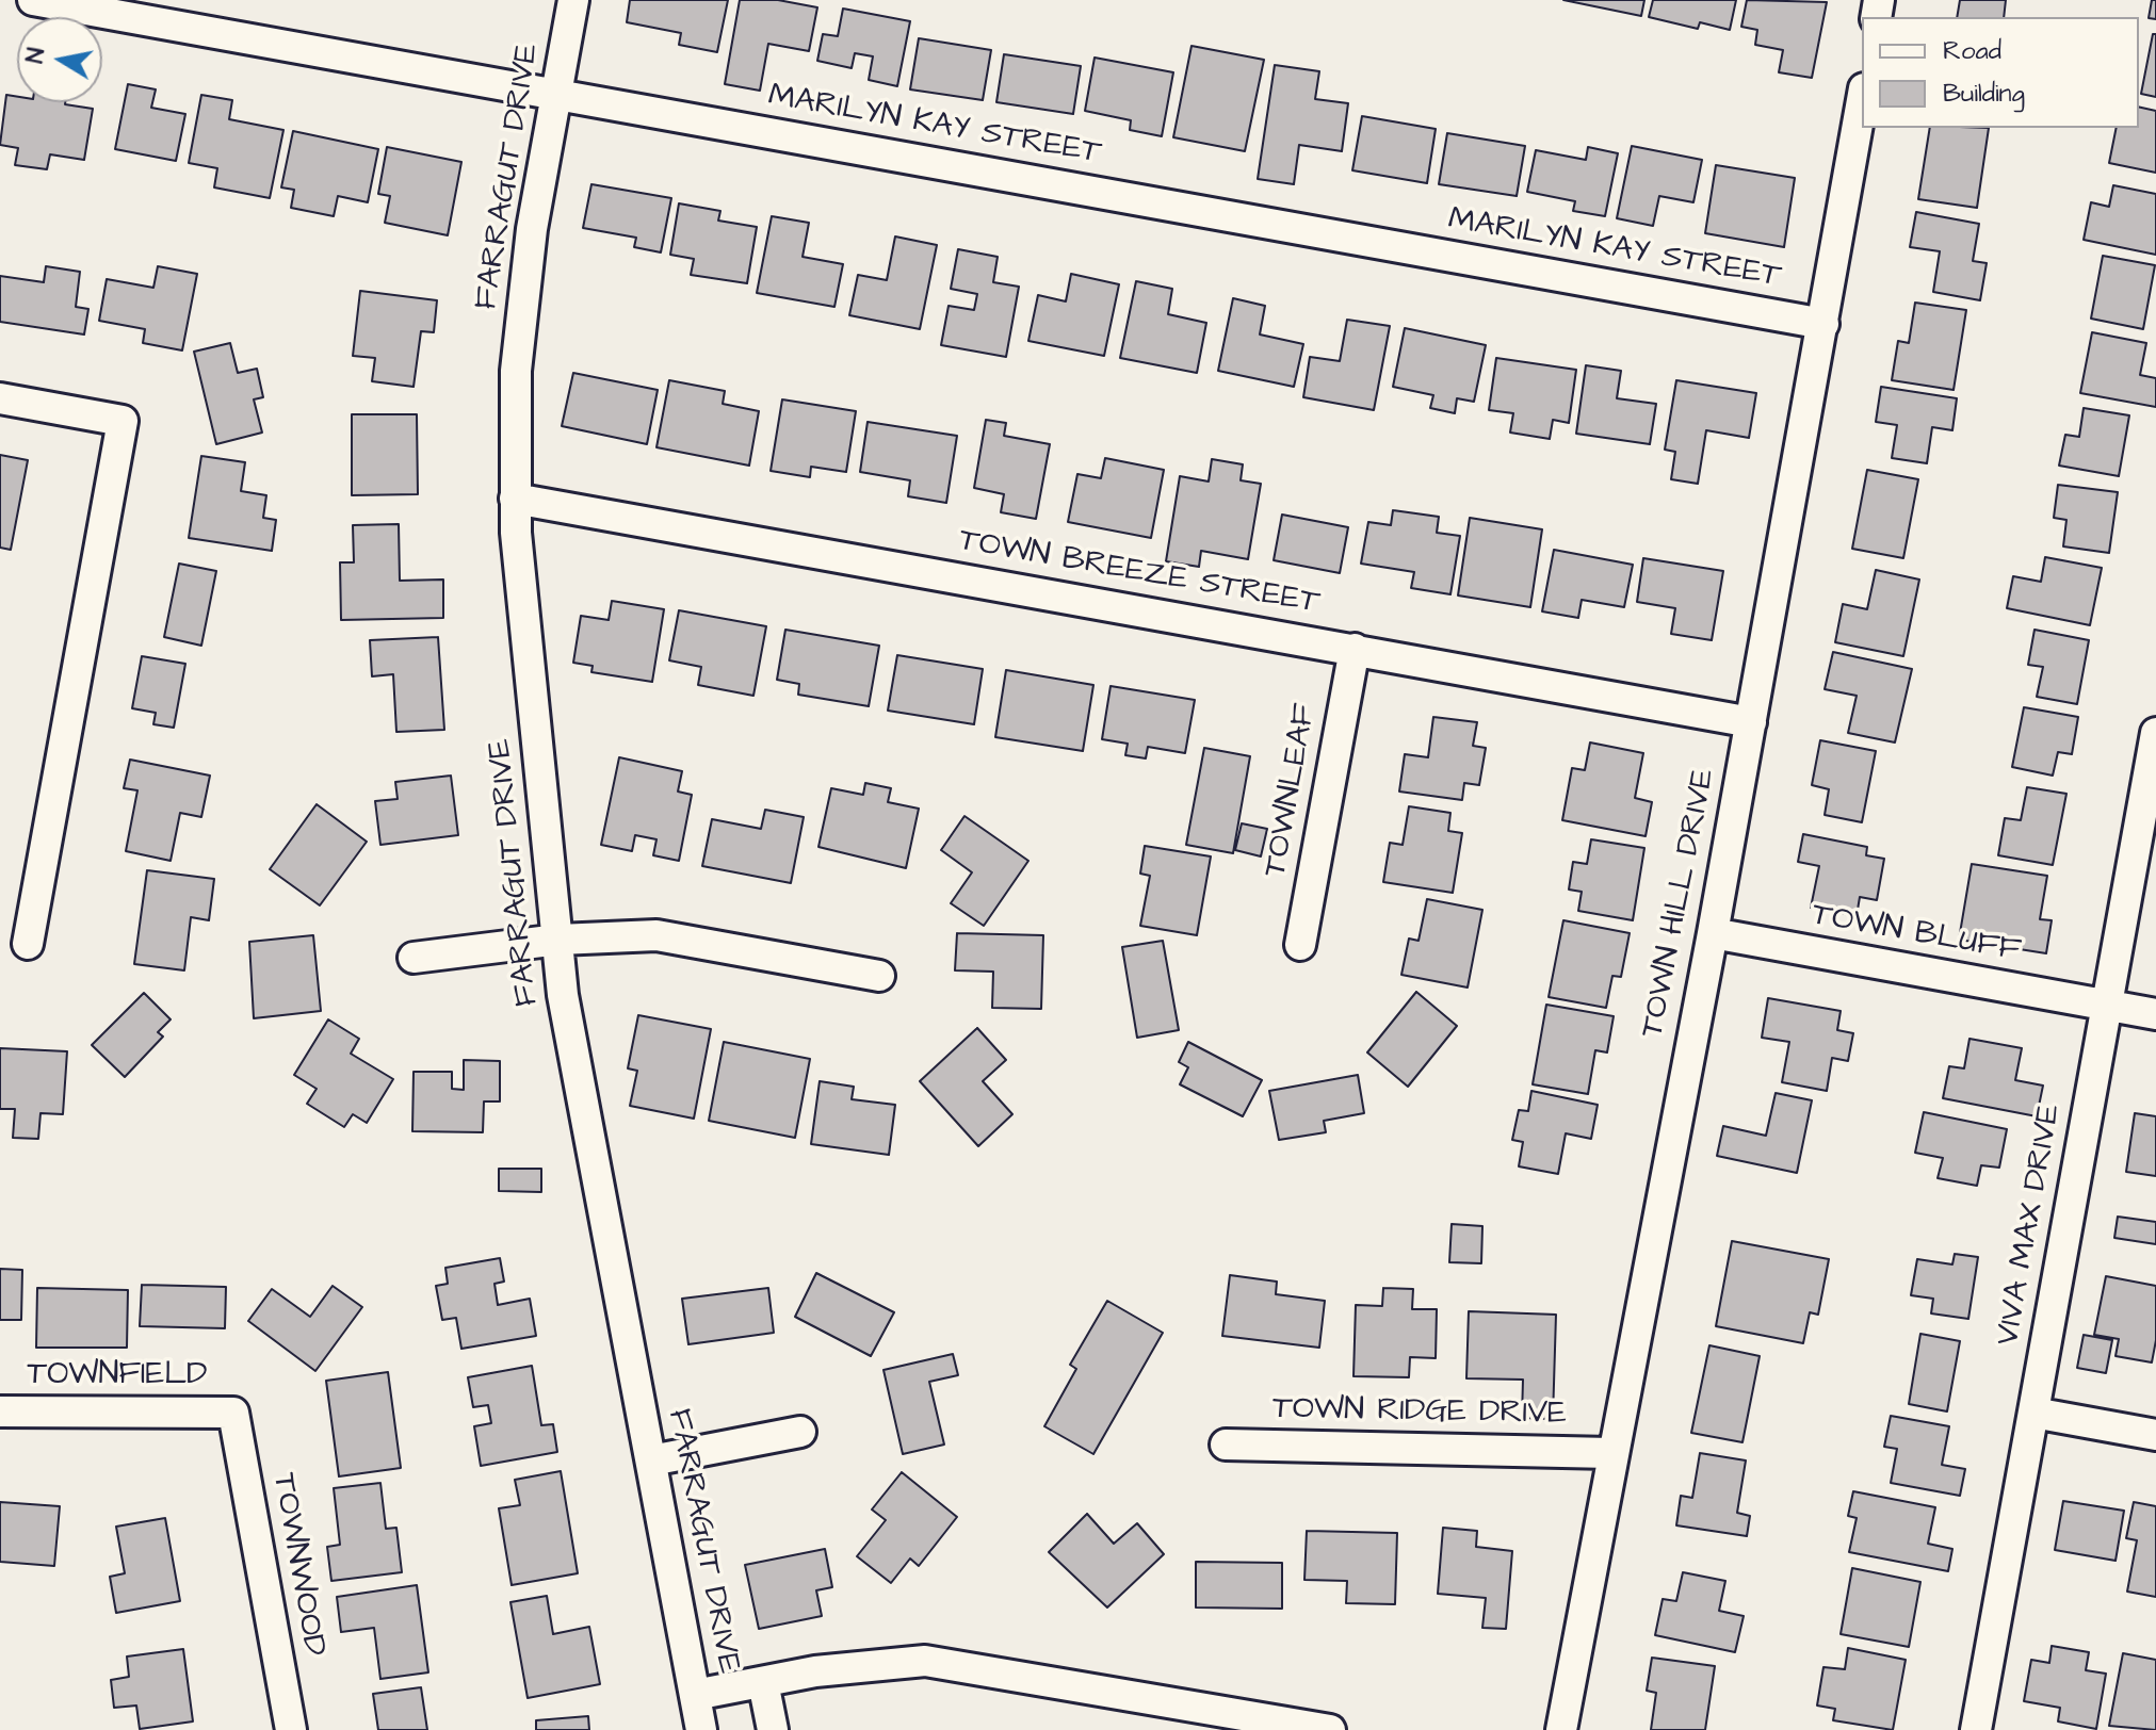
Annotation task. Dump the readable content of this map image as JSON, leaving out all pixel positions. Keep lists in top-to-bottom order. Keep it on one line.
{"streets":{"street":["MARILYN KAY STREET","FARRAGUT DRIVE","TOWN BREEZE STREET","TOWNLEAF","TOWN HILL DRIVE","TOWN BLUFF","VIVA MAX DRIVE","TOWNFIELD","TOWN RIDGE DRIVE","TOWNWOOD"]},"crossings":[["MARILYN KAY STREET","FARRAGUT DRIVE"],["MARILYN KAY STREET","TOWN HILL DRIVE"],["FARRAGUT DRIVE","TOWN BREEZE STREET"],["TOWN BREEZE STREET","TOWNLEAF"],["TOWN BREEZE STREET","TOWN HILL DRIVE"],["TOWN HILL DRIVE","TOWN BLUFF"],["TOWN HILL DRIVE","TOWN RIDGE DRIVE"],["TOWN BLUFF","VIVA MAX DRIVE"],["TOWNFIELD","TOWNWOOD"]],"legend":["Road","Building"],"north":"left"}
